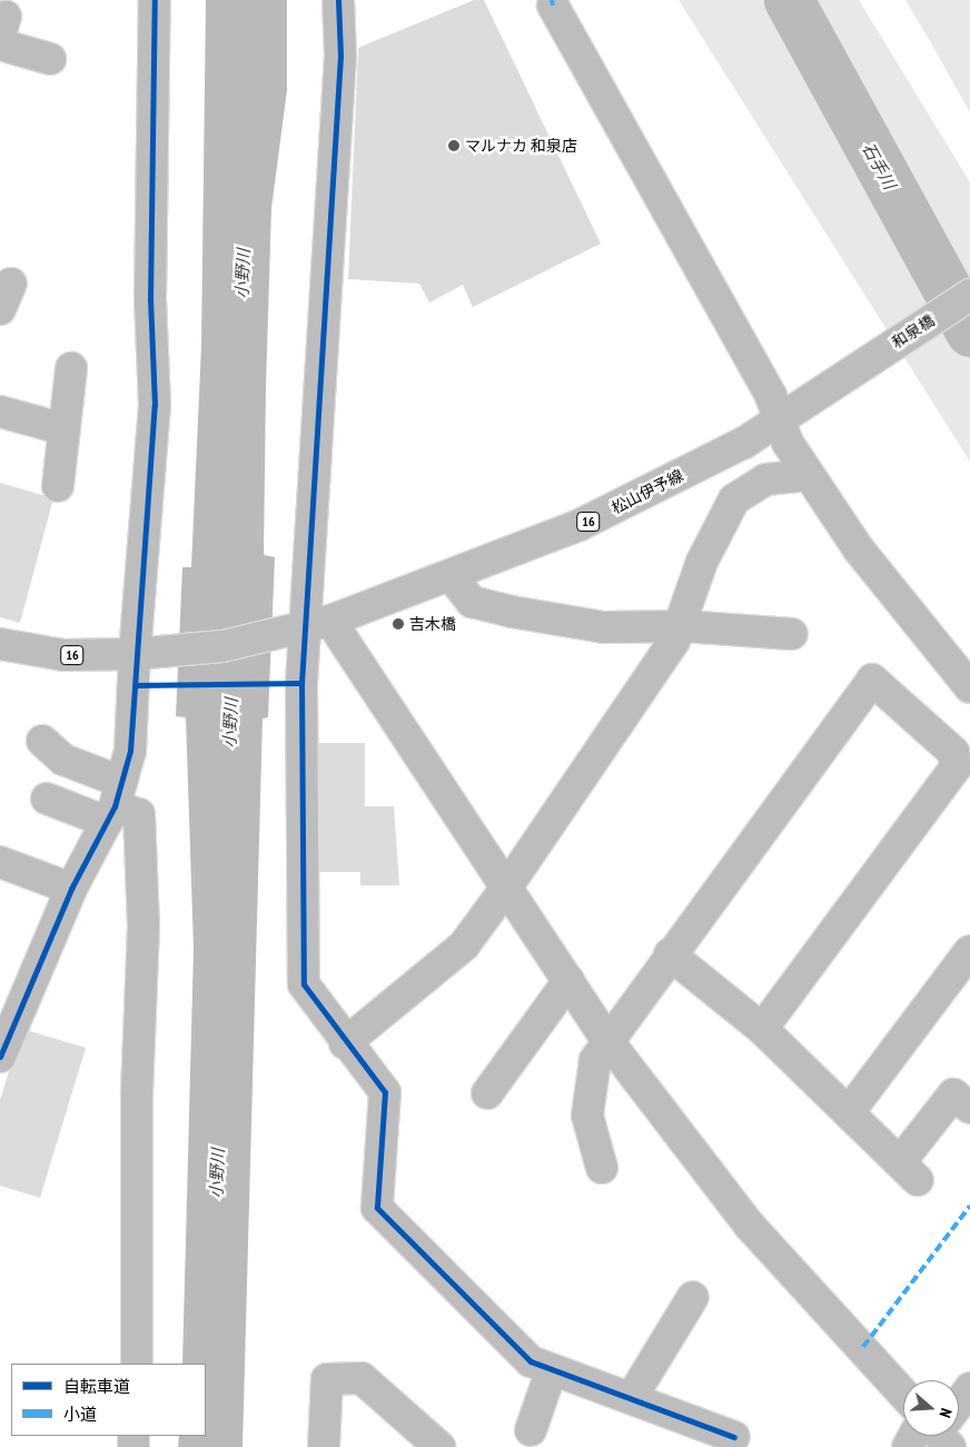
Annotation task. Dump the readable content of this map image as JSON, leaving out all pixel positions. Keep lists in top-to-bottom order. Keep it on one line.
{"streets":{"street":["和泉橋","松山伊予線","16"]},"crossings":[["和泉橋","松山伊予線"],["松山伊予線","16"]],"water":["石手川","小野川"],"places":["マルナカ 和泉店","吉木橋"],"legend":["自転車道","小道"],"north":"right"}
